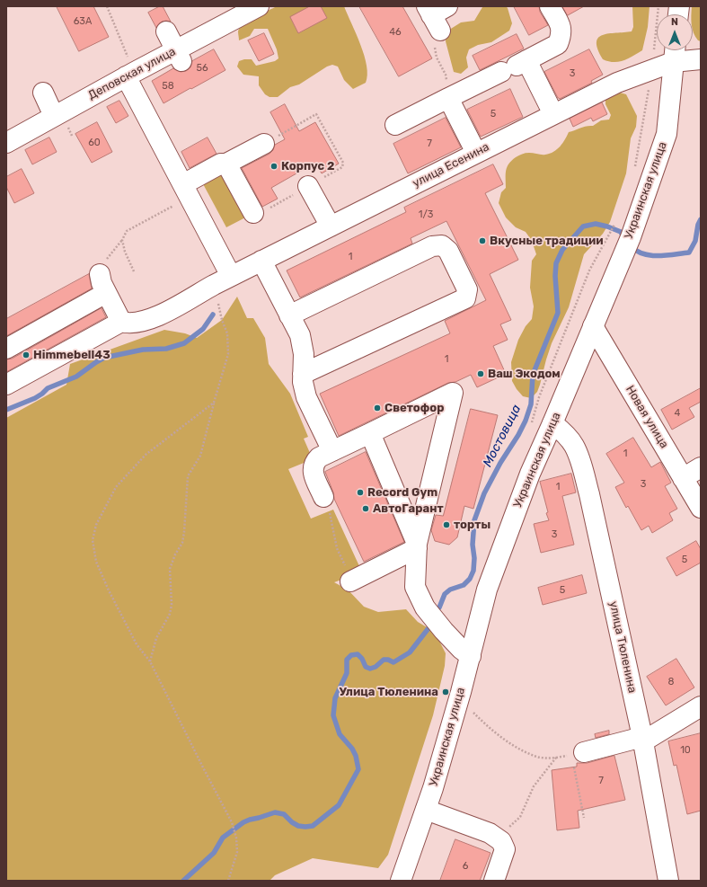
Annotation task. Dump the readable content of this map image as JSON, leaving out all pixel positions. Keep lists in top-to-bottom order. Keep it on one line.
{"streets":{"street":["Деповская улица","улица Есенина","Украинская улица","Новая улица","улица Тюленина"]},"crossings":[["улица Есенина","Украинская улица"],["Украинская улица","Новая улица"],["Украинская улица","улица Тюленина"]],"water":["Мостовица"],"places":["Корпус 2","Вкусные традиции","Himmebell43","Ваш Экодом","Светофор","Record Gym","АвтоГарант","торты","Улица Тюленина"],"house_numbers":["63А","46","56","3","58","5","60","7","1/3","1","1","4","1","3","1","3","5","5","8","10","7","6"],"north":"top"}
